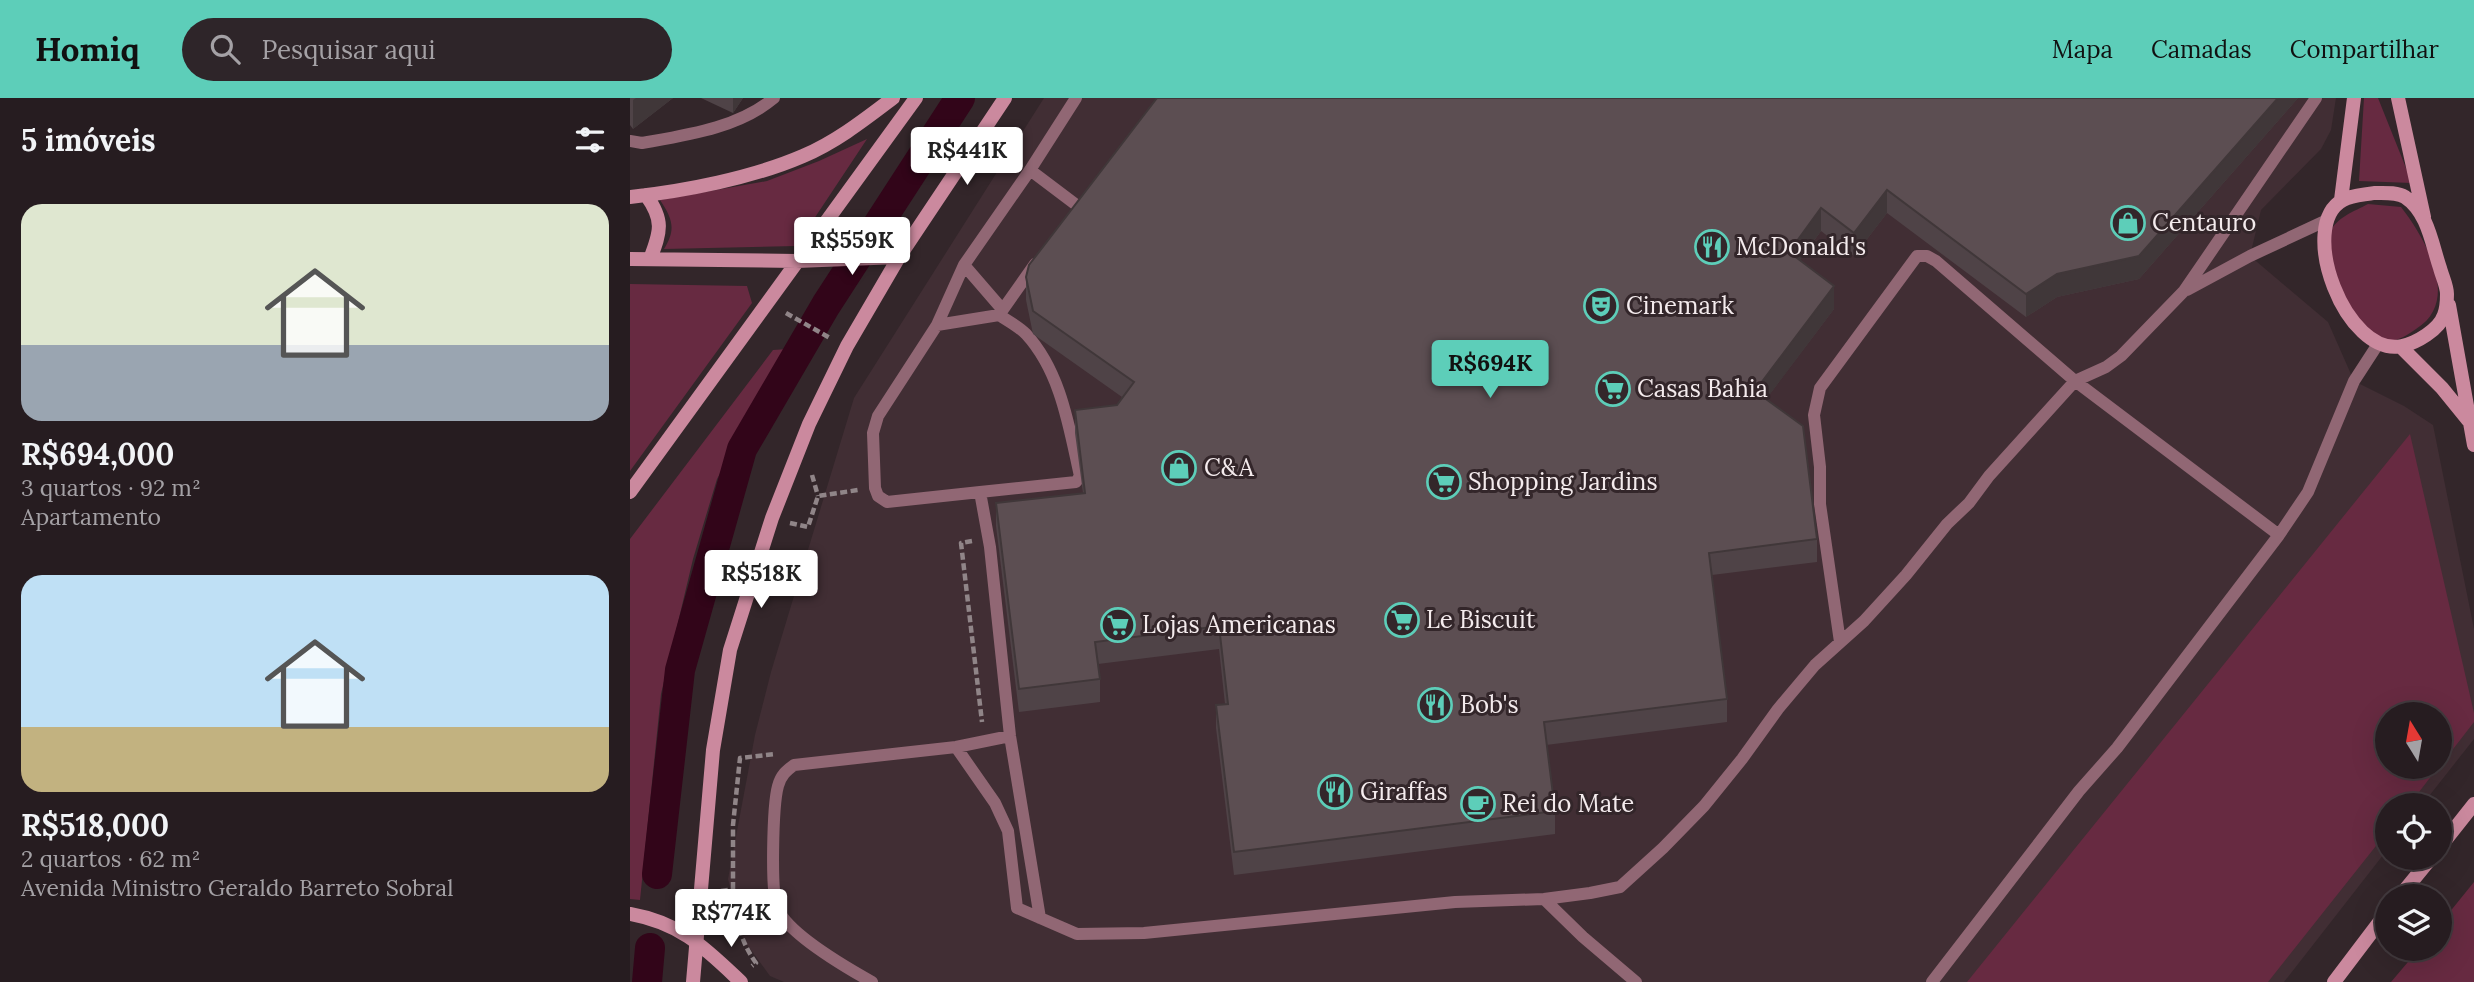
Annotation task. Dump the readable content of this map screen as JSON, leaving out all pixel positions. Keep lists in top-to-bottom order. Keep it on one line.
{"places":{"shop":["Centauro","C&A"],"restaurant":["McDonald's","Bob's","Giraffas"],"theatre":["Cinemark"],"supermarket":["Casas Bahia","Shopping Jardins","Le Biscuit","Lojas Americanas"],"cafe":["Rei do Mate"]},"north":"top","page":{"header":"Homiq","search":"Pesquisar aqui","nav":["Mapa","Camadas","Compartilhar"],"heading":"5 imóveis","price":["R$441K","R$559K","R$694K","R$518K","R$774K"],"list":[{"name":"R$694,000","note":"3 quartos · 92 m² · Apartamento"},{"name":"R$518,000","note":"2 quartos · 62 m² · Avenida Ministro Geraldo Barreto Sobral"}]}}
